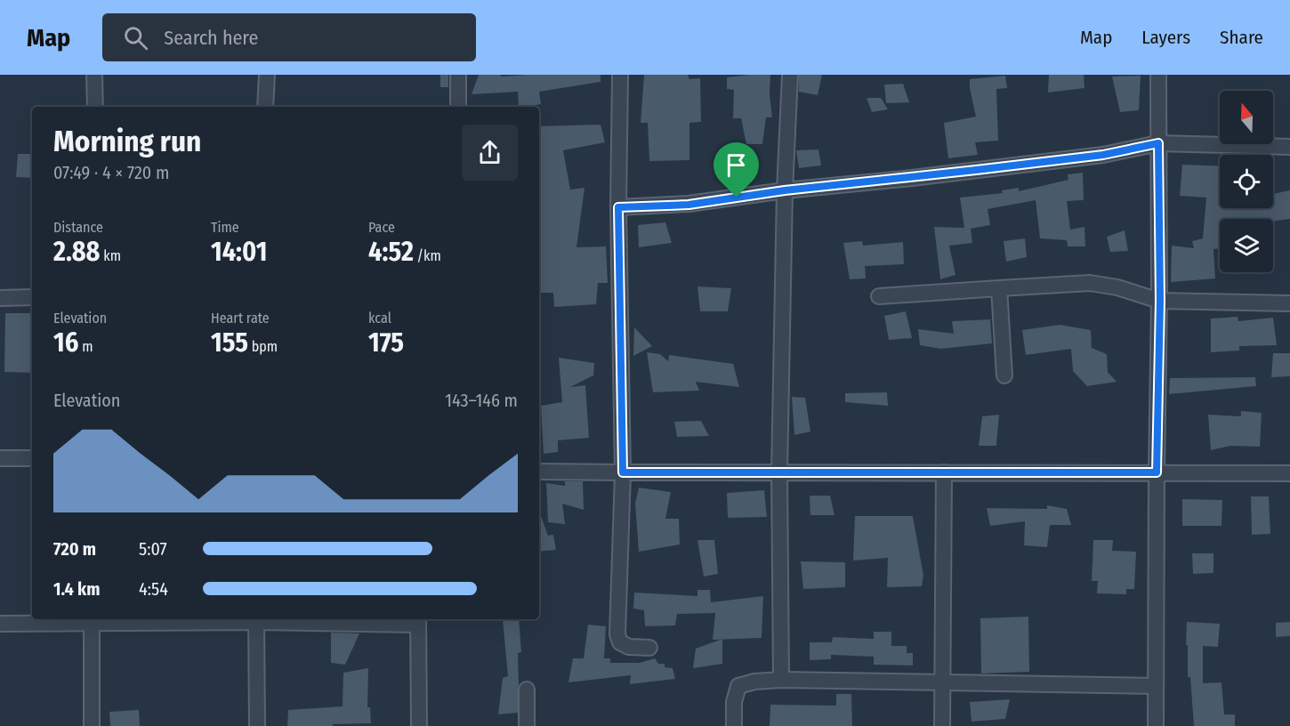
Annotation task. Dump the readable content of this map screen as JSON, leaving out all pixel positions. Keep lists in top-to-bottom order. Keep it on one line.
{"north":"top","page":{"header":"Map","search":"Search here","nav":["Map","Layers","Share"],"heading":["Morning run","07:49 · 4 × 720 m"],"stats":[["Distance","2.88 km"],["Time","14:01"],["Pace","4:52 /km"],["Elevation","16 m"],["Heart rate","155 bpm"],["kcal","175"]],"chart":["Elevation","143–146 m"],"list":[{"name":"720 m","note":"5:07"},{"name":"1.4 km","note":"4:54"}]}}
